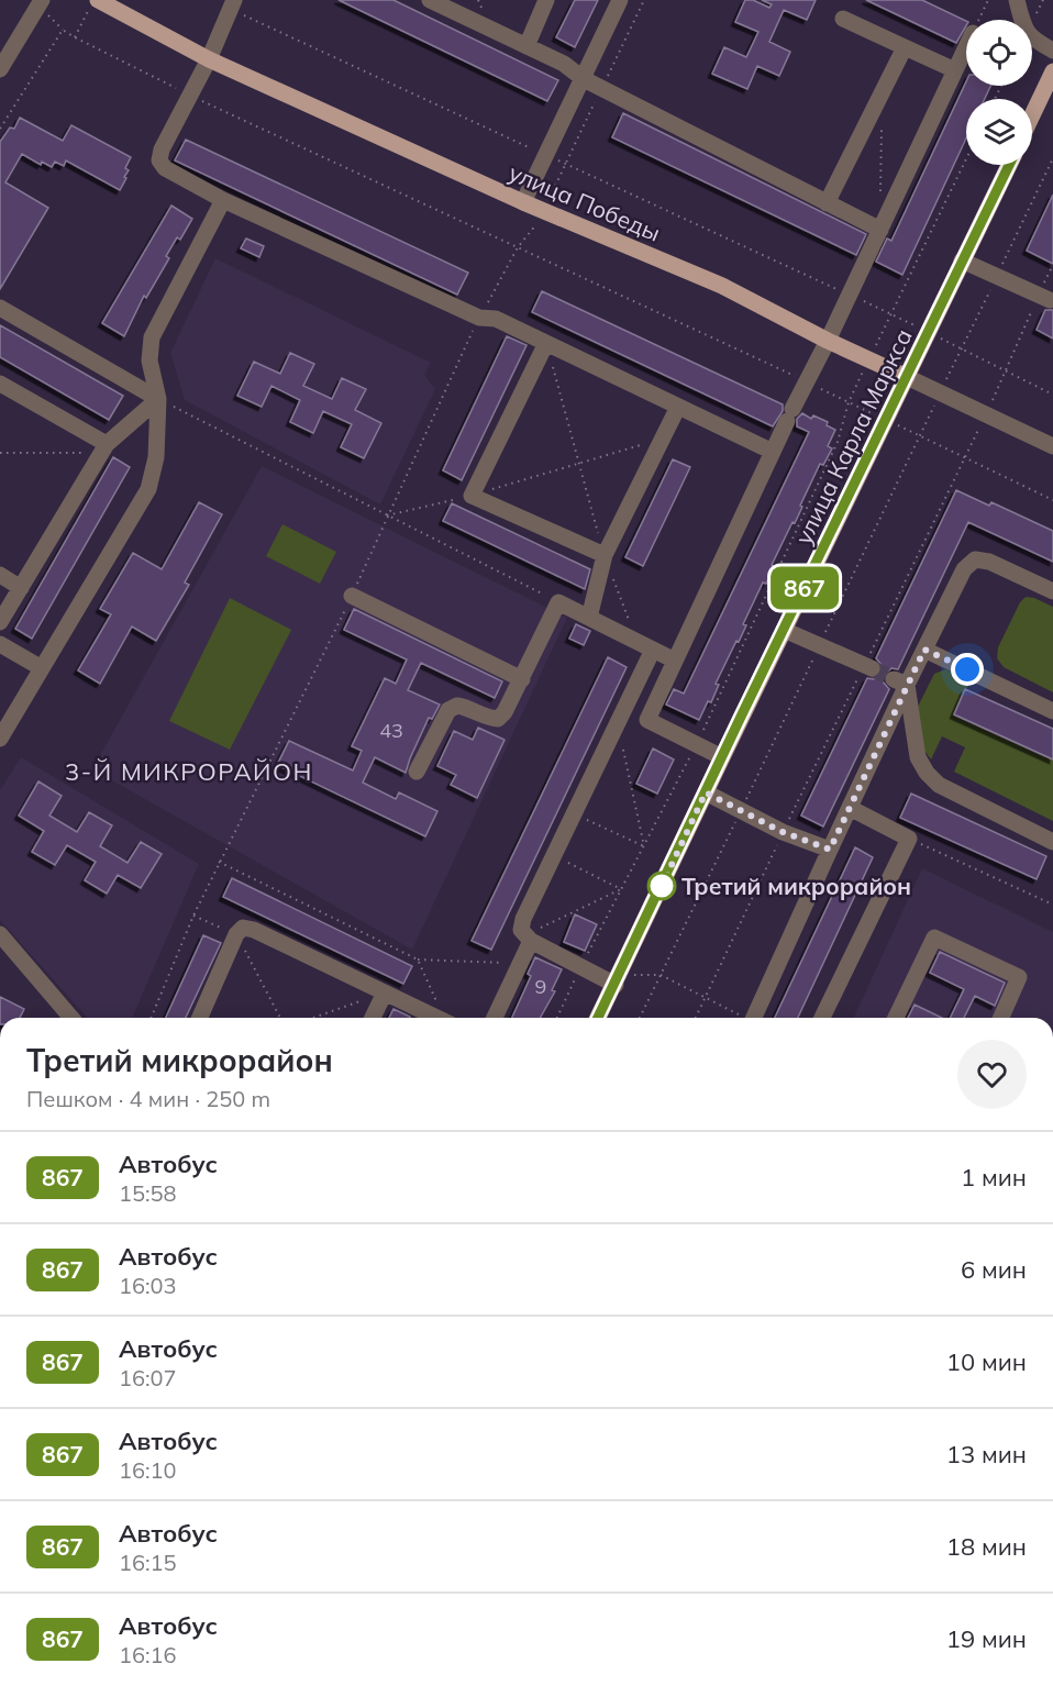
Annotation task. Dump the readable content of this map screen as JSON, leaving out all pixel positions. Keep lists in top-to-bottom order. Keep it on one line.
{"streets":{"main road":["улица Победы","улица Карла Маркса"]},"crossings":[["улица Победы","улица Карла Маркса"]],"districts":["3-Й МИКРОРАЙОН"],"places":["Третий микрорайон"],"lines":["bus line 867"],"house_numbers":["43","9"],"page":{"on_map":"867","heading":["Третий микрорайон","Пешком · 4 мин · 250 m"],"list":[{"mark":"867","name":"Автобус","note":"15:58","value":"1 мин"},{"mark":"867","name":"Автобус","note":"16:03","value":"6 мин"},{"mark":"867","name":"Автобус","note":"16:07","value":"10 мин"},{"mark":"867","name":"Автобус","note":"16:10","value":"13 мин"},{"mark":"867","name":"Автобус","note":"16:15","value":"18 мин"},{"mark":"867","name":"Автобус","note":"16:16","value":"19 мин"}]}}
